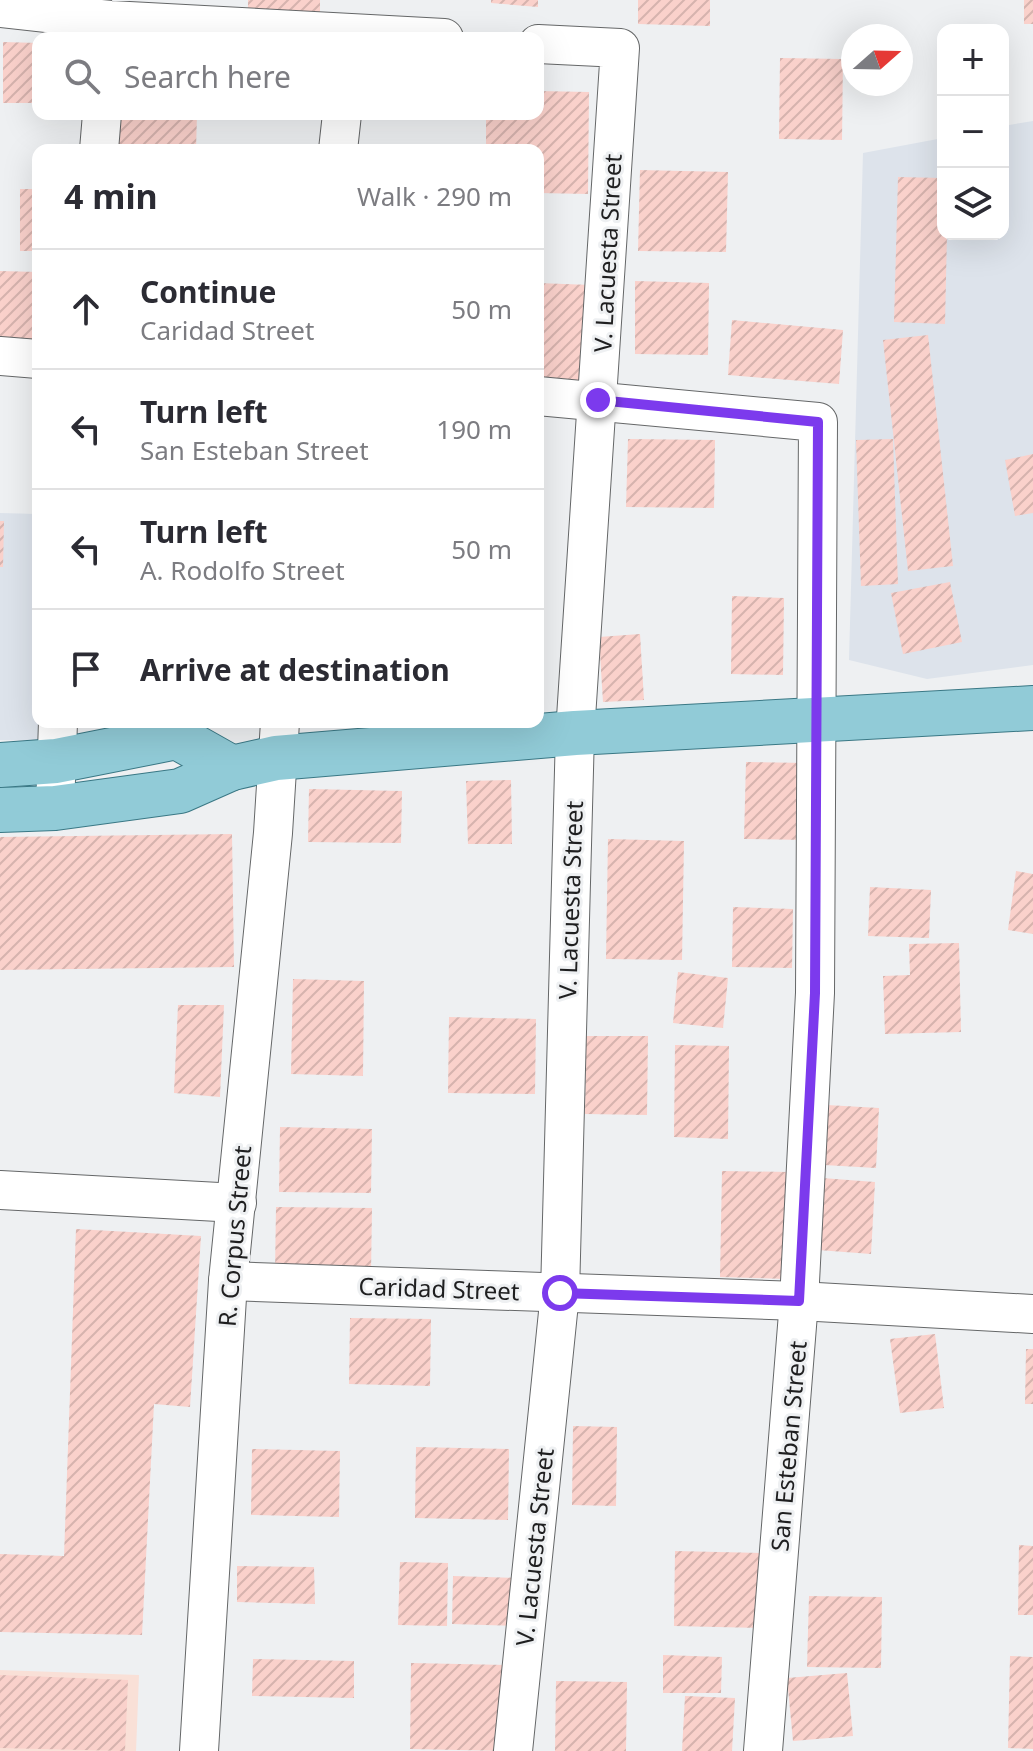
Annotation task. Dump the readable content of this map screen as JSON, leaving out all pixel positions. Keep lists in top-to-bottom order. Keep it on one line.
{"streets":{"street":["V. Lacuesta Street","R. Corpus Street","Caridad Street","San Esteban Street"]},"crossings":[["V. Lacuesta Street","Caridad Street"],["V. Lacuesta Street","San Esteban Street"],["R. Corpus Street","Caridad Street"],["Caridad Street","San Esteban Street"]],"north":"right","page":{"map_buttons":["+","−"],"search":"Search here","heading":["4 min","Walk · 290 m"],"list":[["Continue","Caridad Street","50 m"],["Turn left","San Esteban Street","190 m"],["Turn left","A. Rodolfo Street","50 m"],"Arrive at destination"]}}
